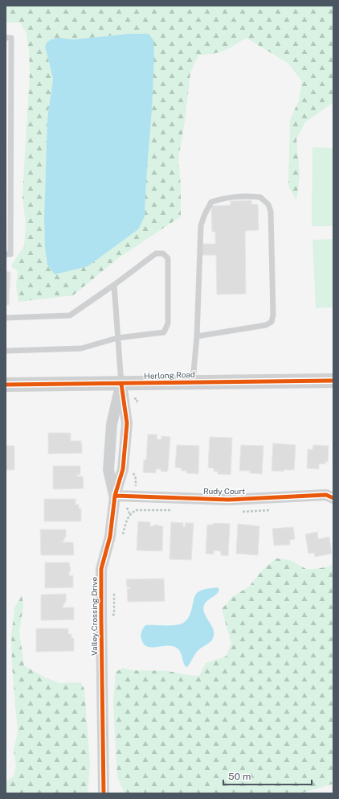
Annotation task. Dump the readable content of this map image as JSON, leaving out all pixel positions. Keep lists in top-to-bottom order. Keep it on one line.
{"streets":{"street":["Herlong Road","Rudy Court","Valley Crossing Drive"]},"crossings":[["Herlong Road","Valley Crossing Drive"],["Rudy Court","Valley Crossing Drive"]],"scale_bar":"50 m"}
